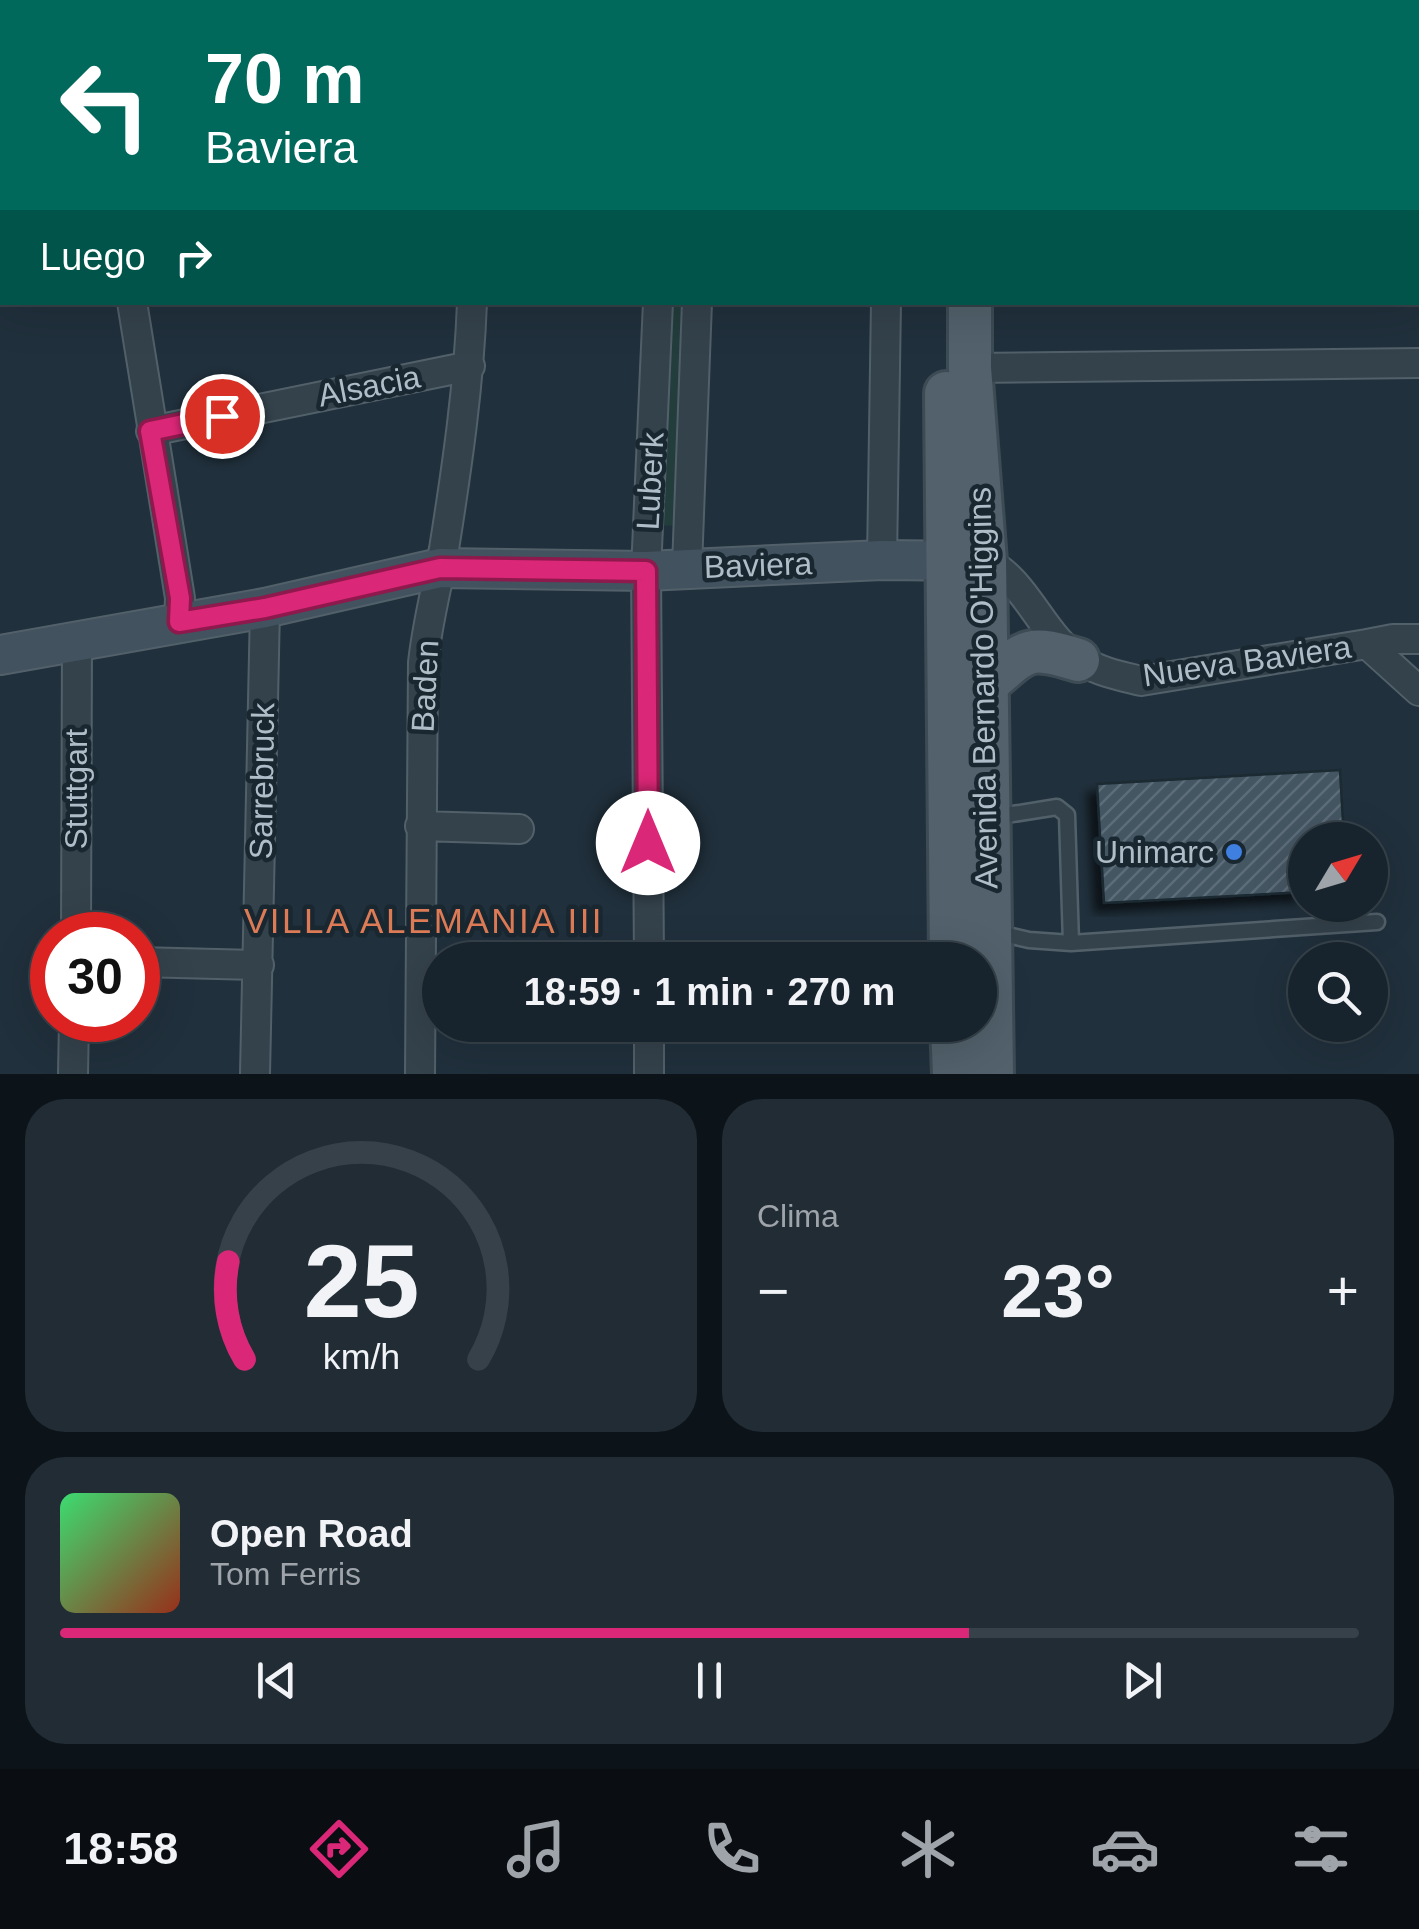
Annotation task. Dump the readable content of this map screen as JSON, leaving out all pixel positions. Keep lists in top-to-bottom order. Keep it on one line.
{"streets":{"main road":["Avenida Bernardo O'Higgins"],"street":["Alsacia","Luberk","Baviera","Nueva Baviera","Baden","Sarrebruck","Stuttgart"]},"crossings":[["Alsacia","Baden"],["Luberk","Baviera"],["Baviera","Nueva Baviera"],["Baviera","Baden"],["Baviera","Avenida Bernardo O'Higgins"],["Baviera","Sarrebruck"],["Baviera","Stuttgart"],["Nueva Baviera","Avenida Bernardo O'Higgins"]],"districts":["VILLA ALEMANIA III"],"places":["Unimarc"],"north":"top right","page":{"turn":["70 m","Baviera"],"then":"Luego","limit":"30","trip":"18:59 · 1 min · 270 m","tile":"Clima","heat":["−","23°","+"],"song":["Open Road","Tom Ferris"],"tabs":"18:58","gauge":["25","km/h"]}}
